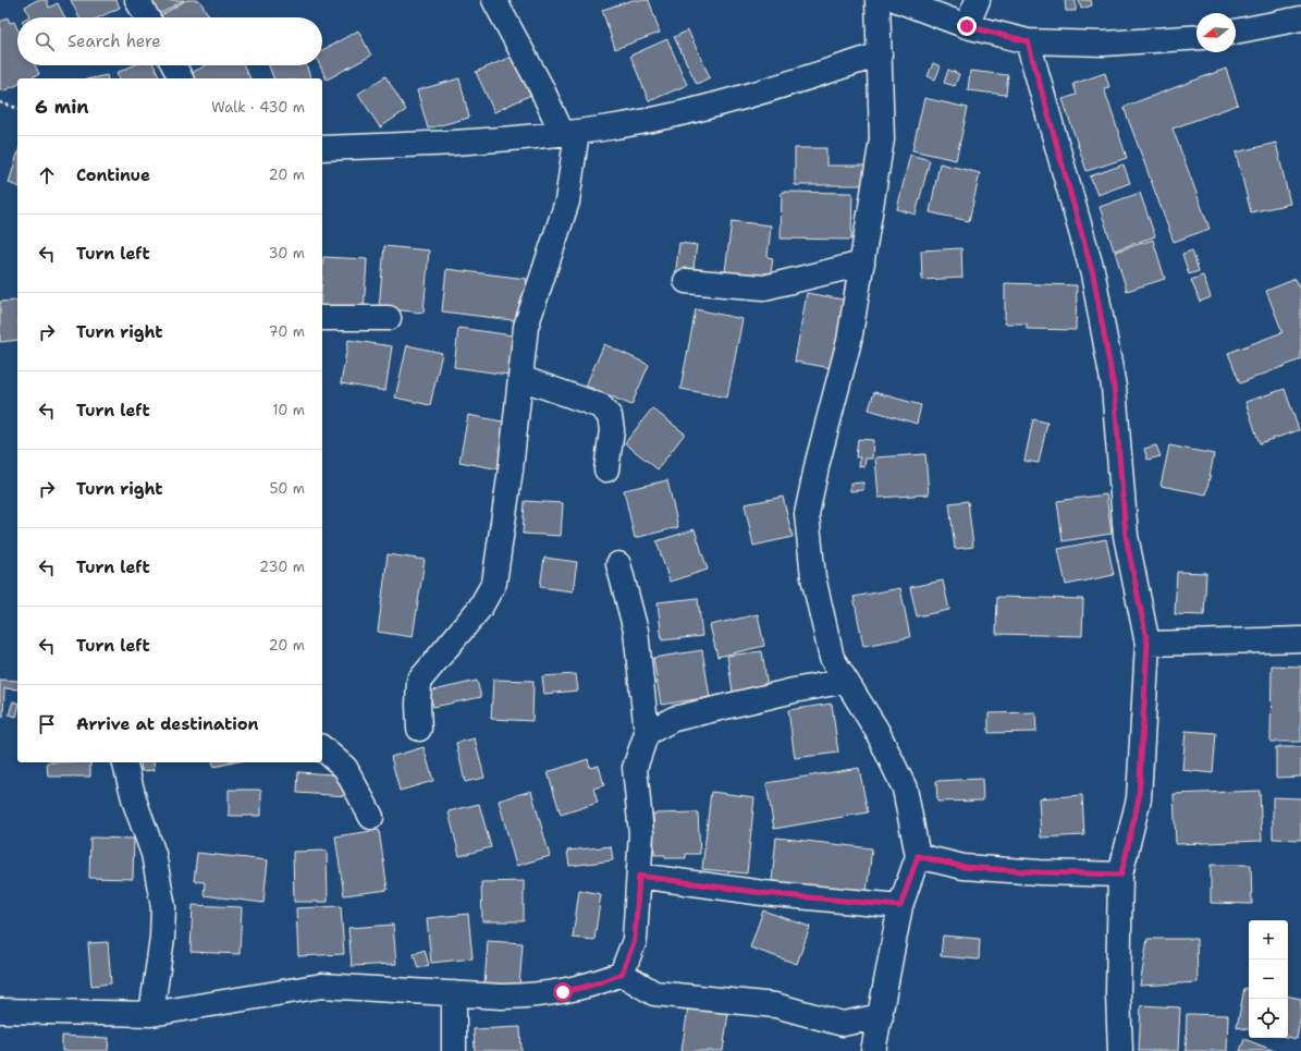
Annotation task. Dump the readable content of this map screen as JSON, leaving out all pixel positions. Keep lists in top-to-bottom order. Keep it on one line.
{"north":"left","page":{"search":"Search here","heading":["6 min","Walk · 430 m"],"list":[["Continue","20 m"],["Turn left","30 m"],["Turn right","70 m"],["Turn left","10 m"],["Turn right","50 m"],["Turn left","230 m"],["Turn left","20 m"],"Arrive at destination"],"map_buttons":["+","−"]}}
